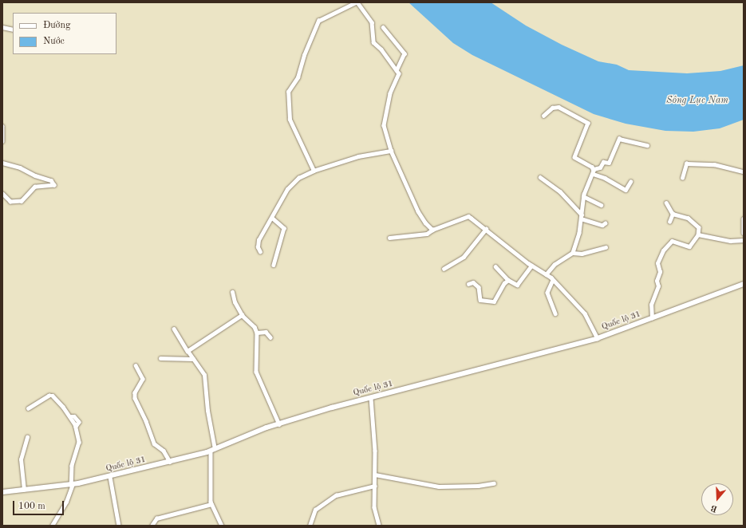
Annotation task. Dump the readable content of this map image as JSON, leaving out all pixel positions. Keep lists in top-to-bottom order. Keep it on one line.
{"streets":{"highway":["Quốc lộ 31"]},"water":["Sông Lục Nam"],"legend":["Đường","Nước"],"scale_bar":"100 m","north":"bottom"}
